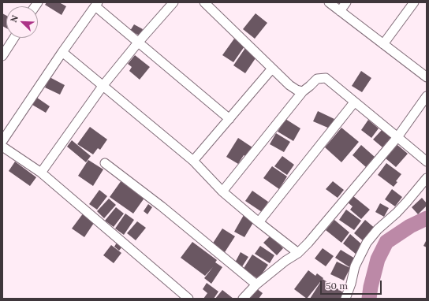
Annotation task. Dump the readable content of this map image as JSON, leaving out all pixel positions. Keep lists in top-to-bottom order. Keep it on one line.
{"scale_bar":"50 m","north":"top left"}
